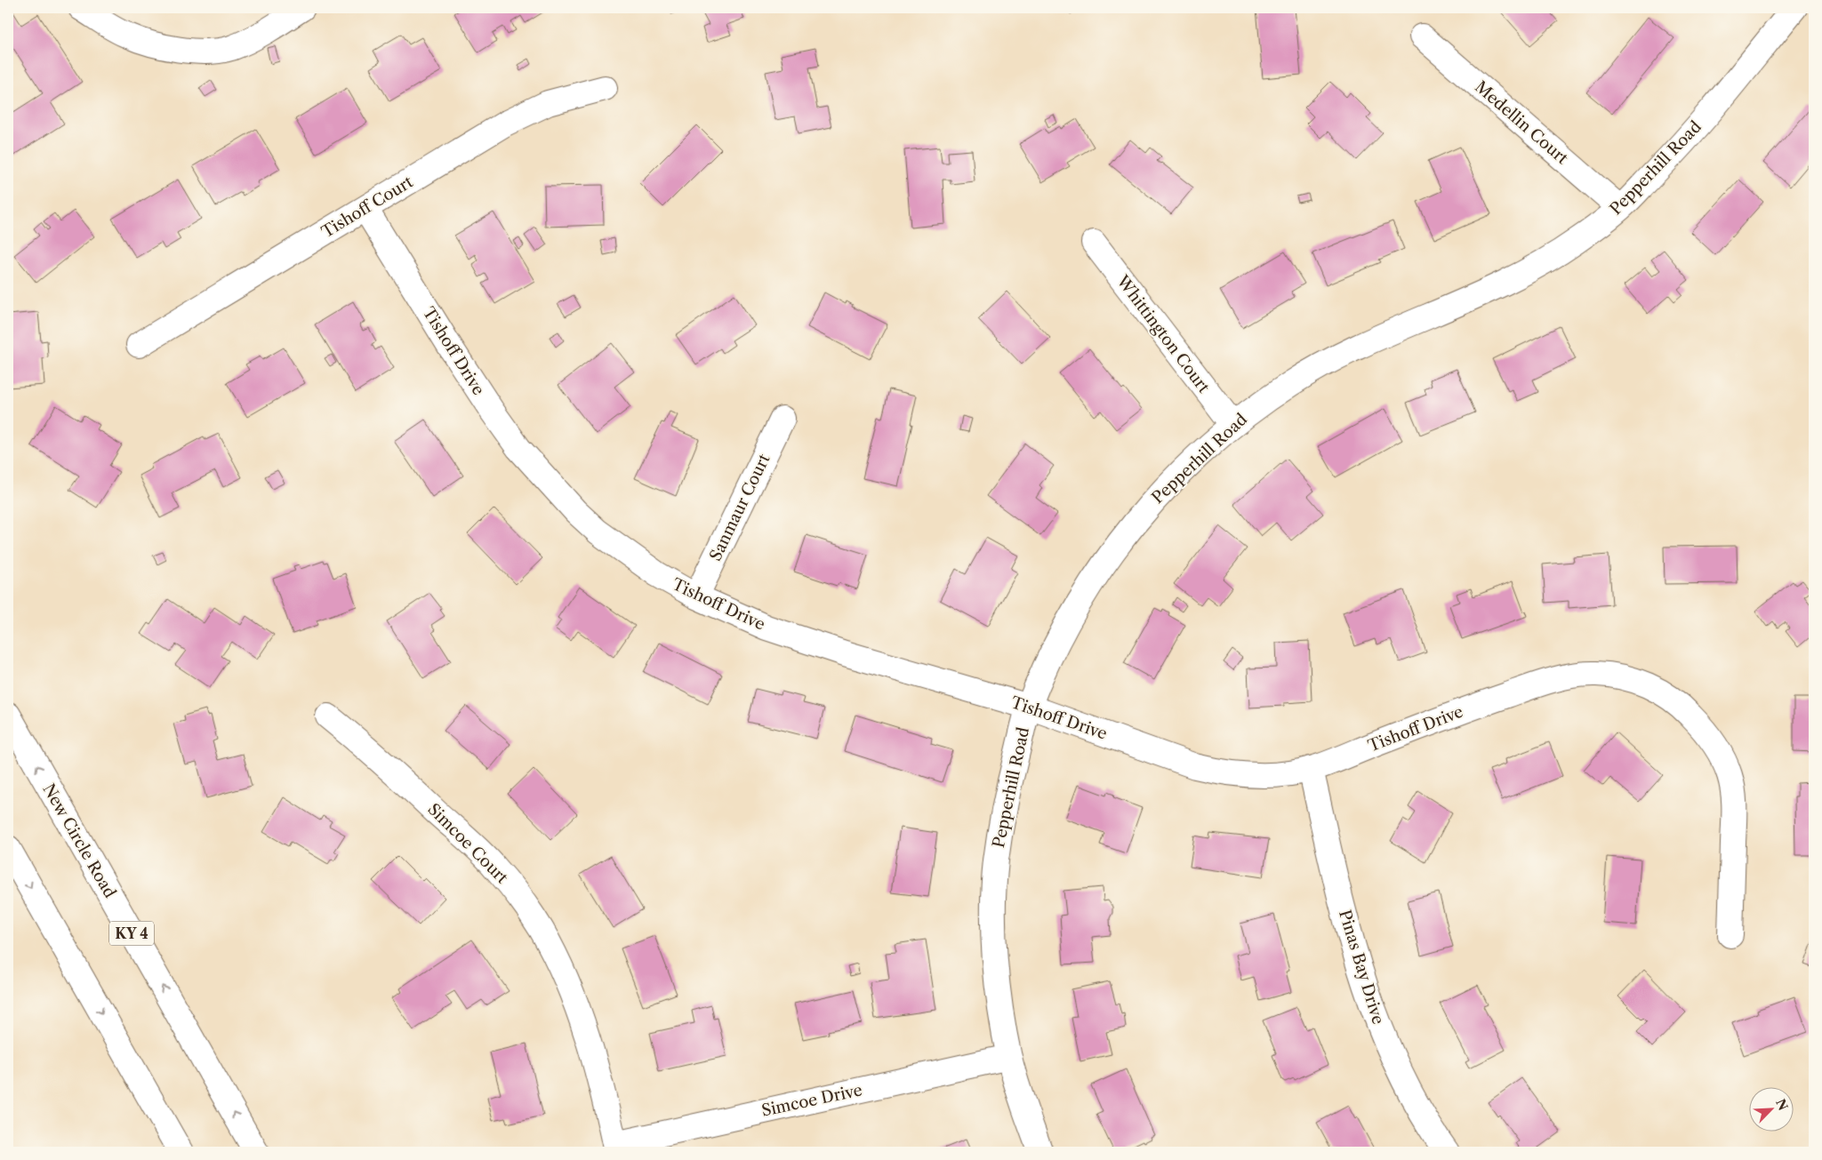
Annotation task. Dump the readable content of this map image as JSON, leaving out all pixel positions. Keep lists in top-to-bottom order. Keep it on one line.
{"streets":{"main road":["Medellin Court","Pepperhill Road","Tishoff Court","Whittington Court","Tishoff Drive","Sanmaur Court","New Circle Road","Simcoe Court","KY 4","Pinas Bay Drive","Simcoe Drive"]},"crossings":[["Medellin Court","Pepperhill Road"],["Pepperhill Road","Whittington Court"],["Pepperhill Road","Tishoff Drive"],["Pepperhill Road","Simcoe Drive"],["Tishoff Court","Tishoff Drive"],["Tishoff Drive","Sanmaur Court"],["Tishoff Drive","Pinas Bay Drive"],["Simcoe Court","Simcoe Drive"]],"north":"top right"}
